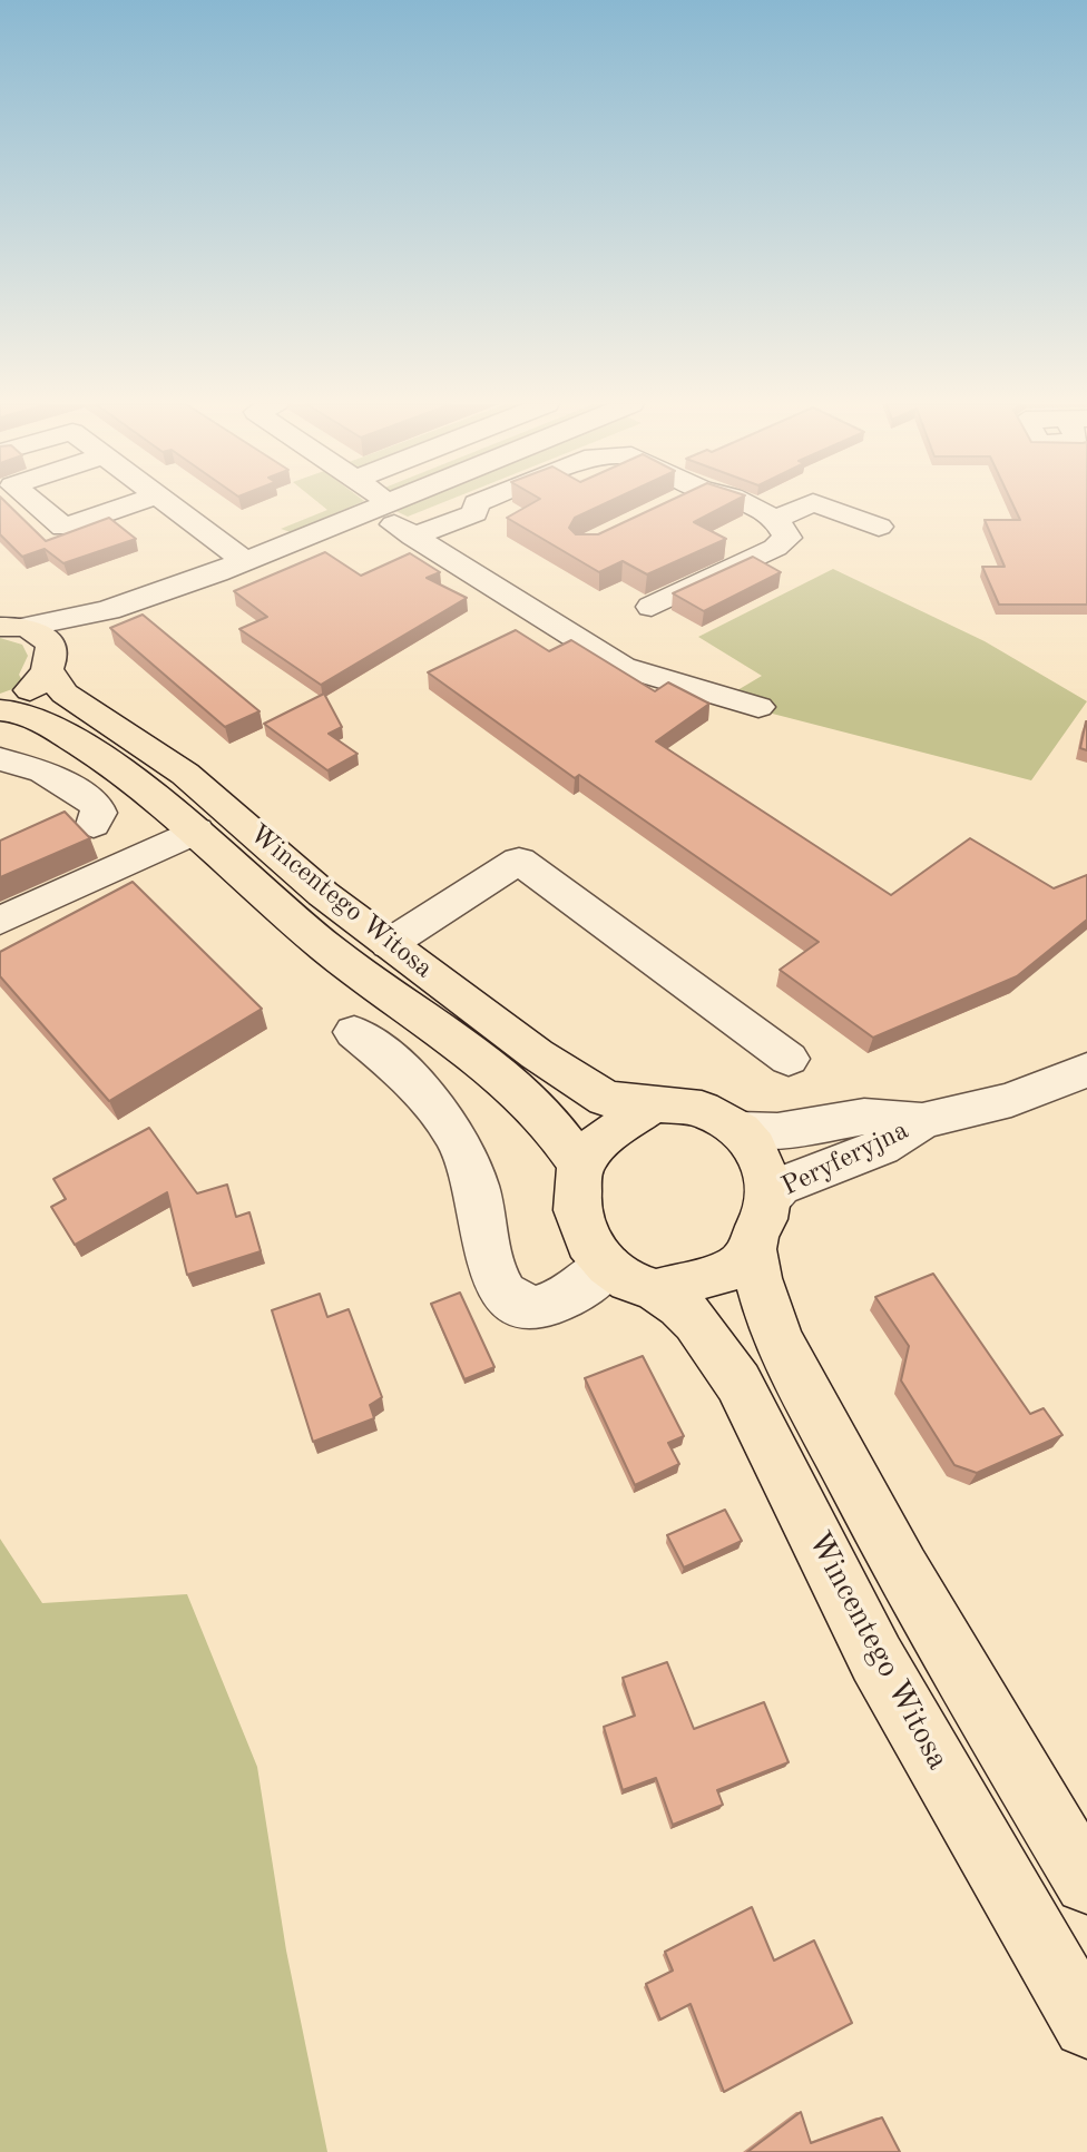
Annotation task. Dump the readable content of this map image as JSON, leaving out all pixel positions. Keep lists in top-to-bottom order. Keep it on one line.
{"streets":{"main road":["Wincentego Witosa"],"street":["Peryferyjna"]},"crossings":[["Wincentego Witosa","Peryferyjna"]]}
